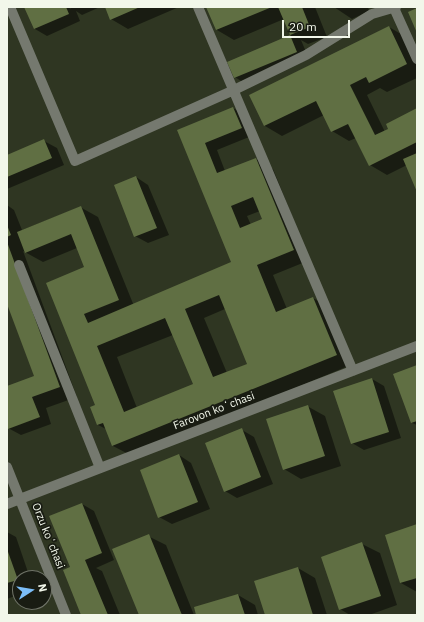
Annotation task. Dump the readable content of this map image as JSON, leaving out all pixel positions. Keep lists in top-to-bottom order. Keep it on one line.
{"streets":{"street":["Farovon koʻchasi","Orzu koʻchasi"]},"crossings":[["Farovon koʻchasi","Orzu koʻchasi"]],"scale_bar":"20 m","north":"right"}
